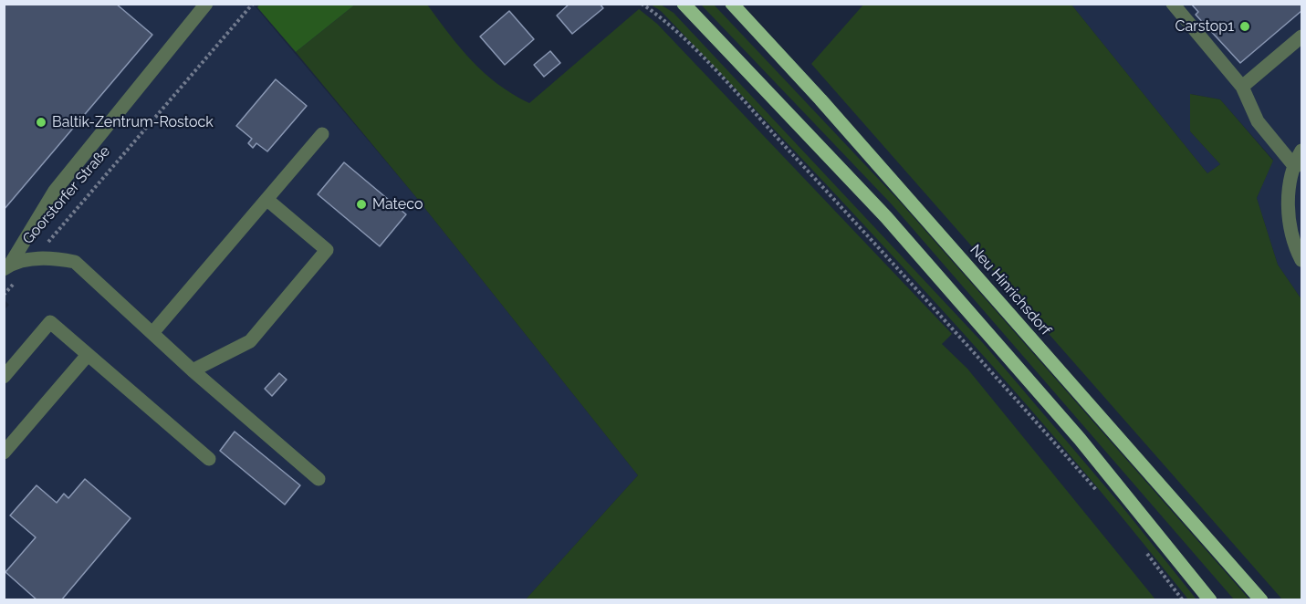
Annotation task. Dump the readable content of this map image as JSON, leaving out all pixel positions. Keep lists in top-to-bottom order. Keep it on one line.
{"streets":{"main road":["Neu Hinrichsdorf"],"street":["Goorstorfer Straße"]},"places":["Carstop1","Baltik-Zentrum-Rostock","Mateco"]}
